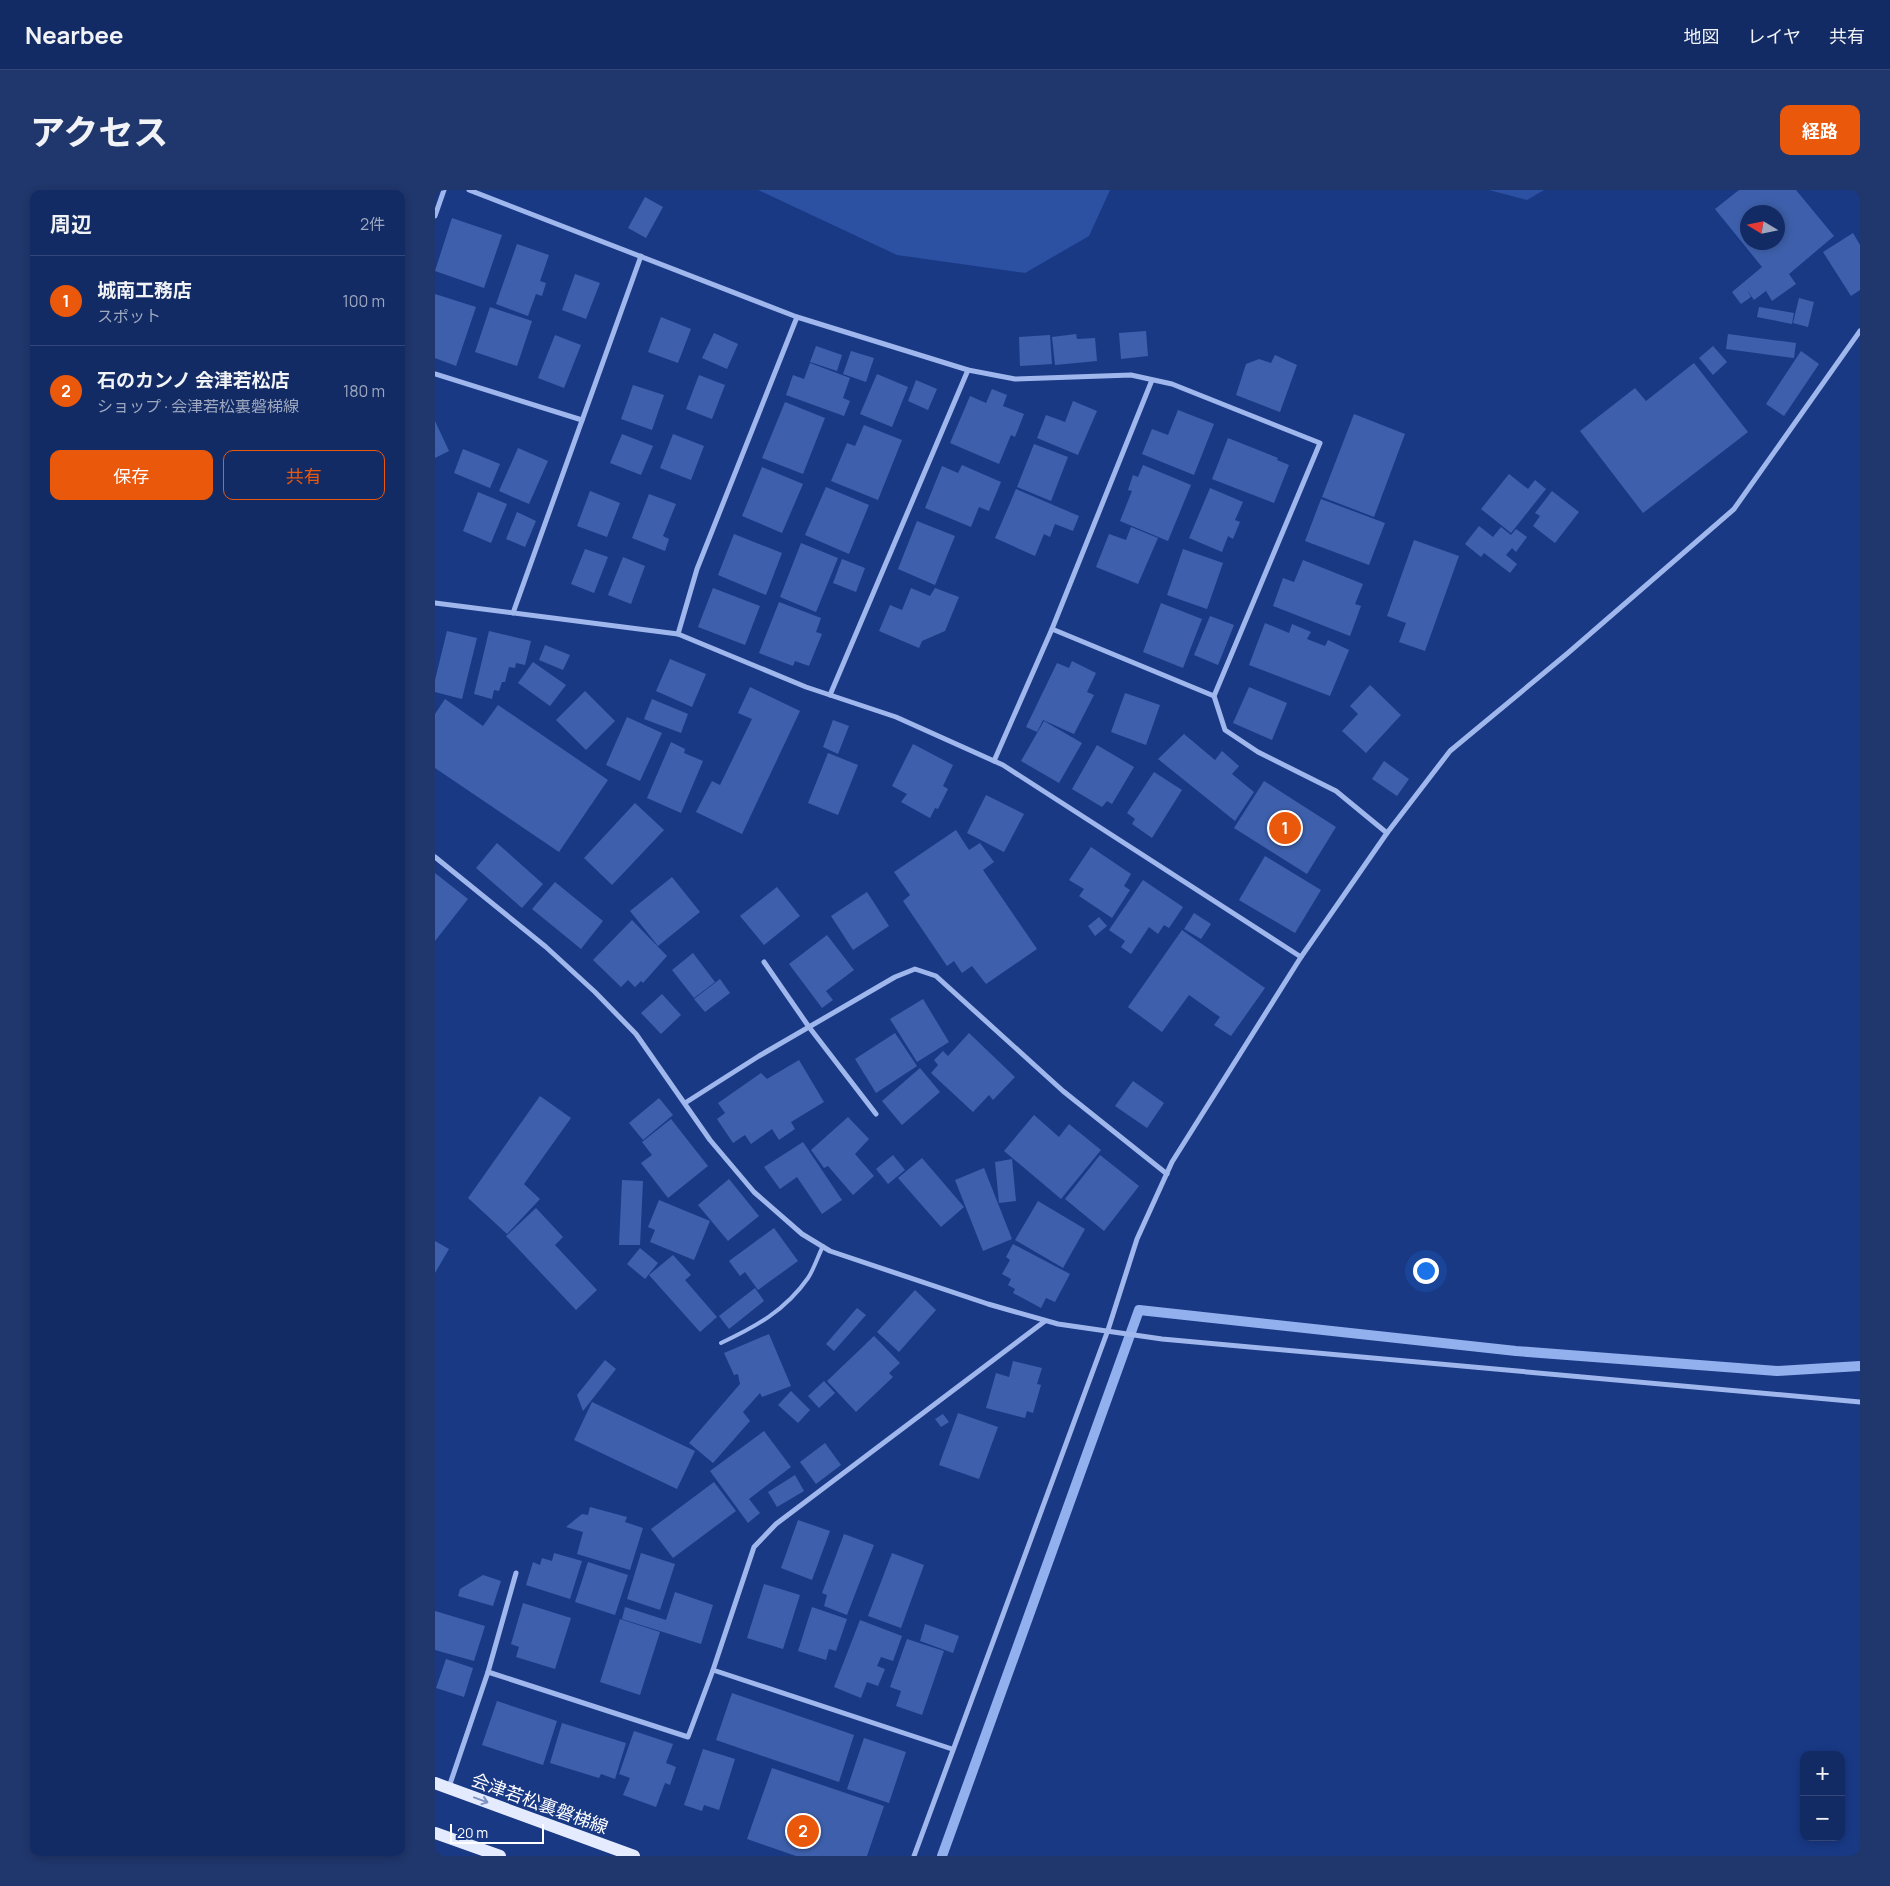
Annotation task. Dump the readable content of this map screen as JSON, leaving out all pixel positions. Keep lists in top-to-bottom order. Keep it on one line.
{"streets":{"main road":["会津若松裏磐梯線"]},"scale_bar":"20 m","north":"left","page":{"header":"Nearbee","nav":["地図","レイヤ","共有"],"title":"アクセス","buttons":["経路",["保存","共有"]],"heading":["周辺","2件"],"list":[{"mark":"1","name":"城南工務店","note":"スポット","value":"100 m"},{"mark":"2","name":"石のカンノ 会津若松店","note":"ショップ · 会津若松裏磐梯線","value":"180 m"}],"pins":["1","2"],"map_buttons":["+","−"],"scale":"20 m"}}
